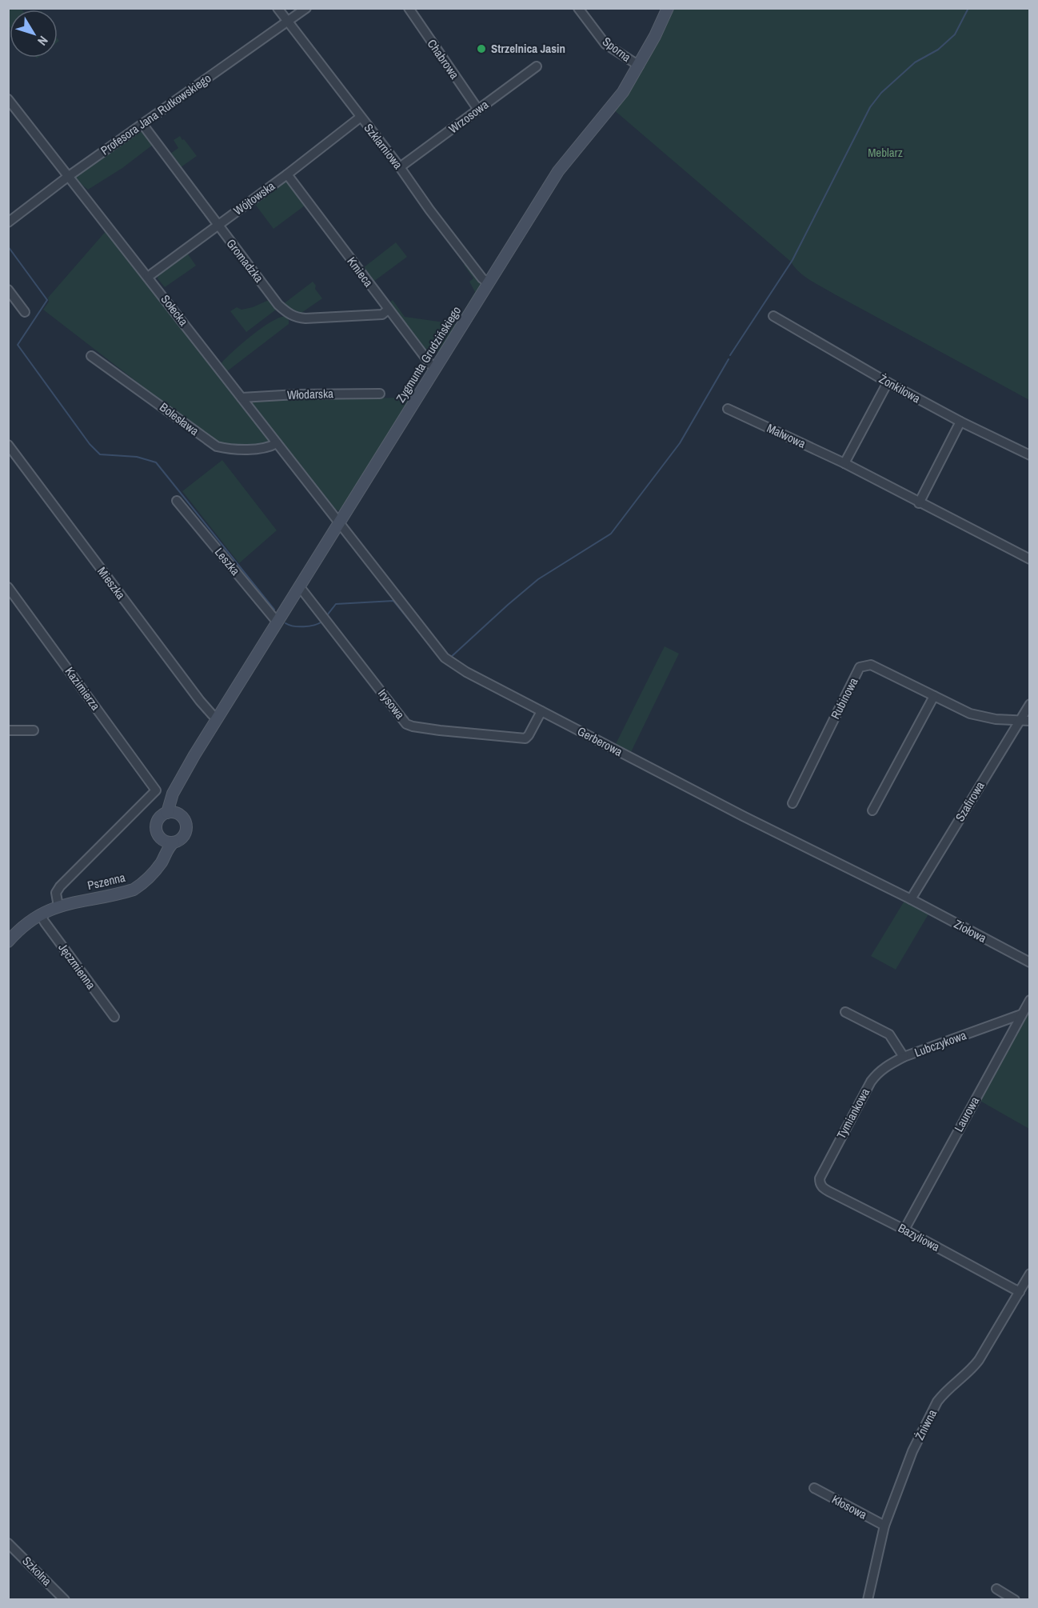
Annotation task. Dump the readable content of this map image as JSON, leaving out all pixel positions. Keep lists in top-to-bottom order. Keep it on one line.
{"streets":{"street":["Sporna","Chabrowa","Profesora Jana Rutkowskiego","Wrzosowa","Szklarniowa","Wójtowska","Gromadzka","Kmieca","Sołecka","Zygmunta Grudzińskiego","Żonkilowa","Włodarska","Bolesława","Malwowa","Leszka","Mieszka","Kazimierza","Rubinowa","Irysowa","Gerberowa","Szafirowa","Pszenna","Ziołowa","Jęczmienna","Lubczykowa","Tymiankowa","Laurowa","Bazyliowa","Żniwna","Kłosowa","Szkolna"]},"crossings":[["Sporna","Zygmunta Grudzińskiego"],["Chabrowa","Wrzosowa"],["Profesora Jana Rutkowskiego","Szklarniowa"],["Profesora Jana Rutkowskiego","Gromadzka"],["Profesora Jana Rutkowskiego","Sołecka"],["Wrzosowa","Szklarniowa"],["Szklarniowa","Wójtowska"],["Szklarniowa","Zygmunta Grudzińskiego"],["Wójtowska","Gromadzka"],["Wójtowska","Kmieca"],["Wójtowska","Sołecka"],["Gromadzka","Kmieca"],["Kmieca","Zygmunta Grudzińskiego"],["Sołecka","Zygmunta Grudzińskiego"],["Sołecka","Włodarska"],["Sołecka","Bolesława"],["Sołecka","Gerberowa"],["Zygmunta Grudzińskiego","Leszka"],["Zygmunta Grudzińskiego","Mieszka"],["Zygmunta Grudzińskiego","Irysowa"],["Zygmunta Grudzińskiego","Gerberowa"],["Kazimierza","Pszenna"],["Rubinowa","Szafirowa"],["Irysowa","Gerberowa"],["Gerberowa","Szafirowa"],["Gerberowa","Ziołowa"],["Szafirowa","Ziołowa"],["Pszenna","Jęczmienna"],["Lubczykowa","Tymiankowa"],["Lubczykowa","Laurowa"],["Tymiankowa","Bazyliowa"],["Laurowa","Bazyliowa"],["Bazyliowa","Żniwna"],["Żniwna","Kłosowa"]],"parks":["Meblarz"],"places":["Strzelnica Jasin"],"north":"bottom right"}
